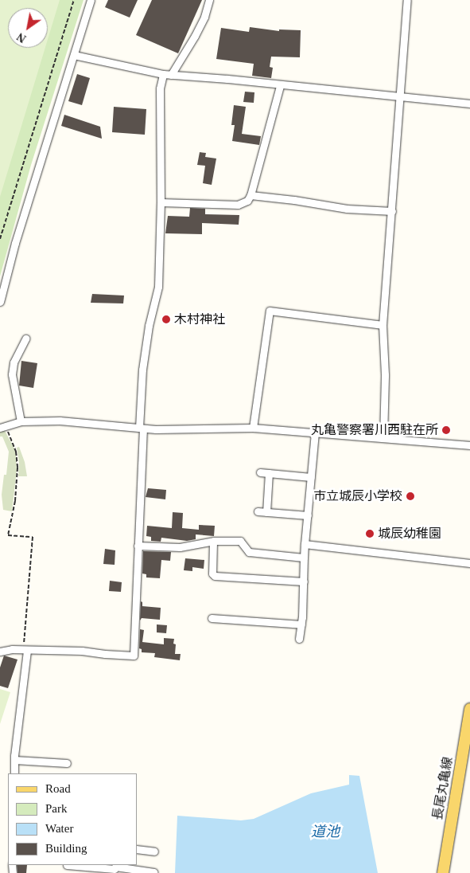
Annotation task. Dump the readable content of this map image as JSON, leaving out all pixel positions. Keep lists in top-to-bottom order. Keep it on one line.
{"streets":{"main road":["長尾丸亀線"]},"water":["道池"],"places":["木村神社","丸亀警察署川西駐在所","市立城辰小学校","城辰幼稚園"],"legend":["Road","Park","Water","Building"],"north":"bottom left"}
